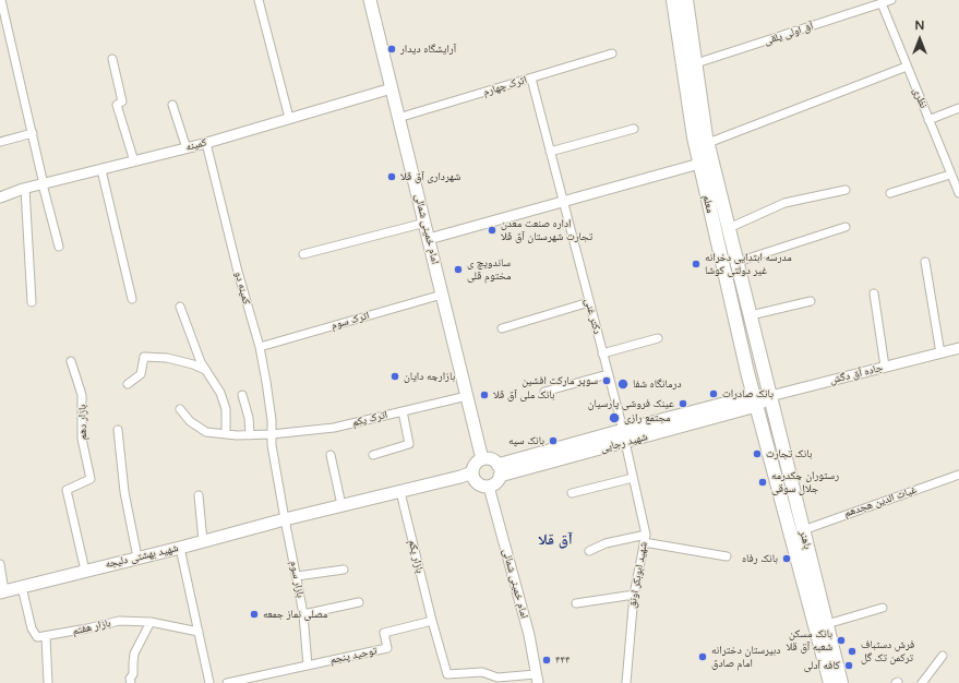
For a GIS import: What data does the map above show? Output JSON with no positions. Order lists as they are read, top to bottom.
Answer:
{
  "streets": {
    "main road": [
      "معلم",
      "امام خمینی شمالی",
      "شهید رجایی",
      "باهنر",
      "شهید بهشتی دلیجه"
    ],
    "street": [
      "آق اولی یلقی",
      "اترک چهارم",
      "نظری",
      "کمینه",
      "کمینه دو",
      "دکتر غنی",
      "اترک سوم",
      "جاده آق دگش",
      "اترک یکم",
      "بازار دهم",
      "غیاث الدین هجدهم",
      "بازار یکم",
      "شهید ابوبکر اونق",
      "بازار سوم",
      "بازار هفتم",
      "توحید پنجم"
    ]
  },
  "crossings": [
    ["آق اولی یلقی", "نظری"],
    ["آق اولی یلقی", "معلم"],
    ["اترک چهارم", "امام خمینی شمالی"],
    ["اترک چهارم", "دکتر غنی"],
    ["کمینه", "امام خمینی شمالی"],
    ["کمینه", "کمینه دو"],
    ["معلم", "جاده آق دگش"],
    ["معلم", "شهید رجایی"],
    ["معلم", "باهنر"],
    ["امام خمینی شمالی", "اترک سوم"],
    ["امام خمینی شمالی", "اترک یکم"],
    ["امام خمینی شمالی", "شهید رجایی"],
    ["امام خمینی شمالی", "بازار یکم"],
    ["کمینه دو", "اترک سوم"],
    ["کمینه دو", "اترک یکم"],
    ["کمینه دو", "بازار سوم"],
    ["دکتر غنی", "شهید رجایی"],
    ["جاده آق دگش", "شهید رجایی"],
    ["جاده آق دگش", "باهنر"],
    ["اترک یکم", "بازار سوم"],
    ["بازار دهم", "شهید بهشتی دلیجه"],
    ["شهید رجایی", "باهنر"],
    ["شهید رجایی", "شهید ابوبکر اونق"],
    ["غیاث الدین هجدهم", "باهنر"],
    ["شهید بهشتی دلیجه", "بازار سوم"],
    ["بازار یکم", "توحید پنجم"],
    ["بازار سوم", "توحید پنجم"]
  ],
  "districts": ["آق قلا"],
  "places": [
    "آرایشگاه دیدار",
    "شهرداری آق قلا",
    "اداره صنعت معدن تجارت شهرستان آق قلا",
    "مدرسه ابتدایی دخرانه غیر دولتی کوشا",
    "ساندویچ ی مختوم قلی",
    "بازارچه دایان",
    "سوپر مارکت افشین",
    "درمانگاه شفا",
    "بانک صادرات",
    "بانک ملی آق قلا",
    "عینک فروشی پارسیان",
    "مجتمع رازی",
    "بانک سپه",
    "بانک تجارت",
    "رستوران چکدرمه جلال سوقی",
    "بانک رفاه",
    "مصلی نماز جمعه",
    "بانک مسکن شعبه آق قلا",
    "فرش دستباف ترکمن تک گل",
    "دبیرستان دخترانه امام صادق",
    "۴۴۴",
    "کافه آدلی"
  ],
  "north": "top"
}
